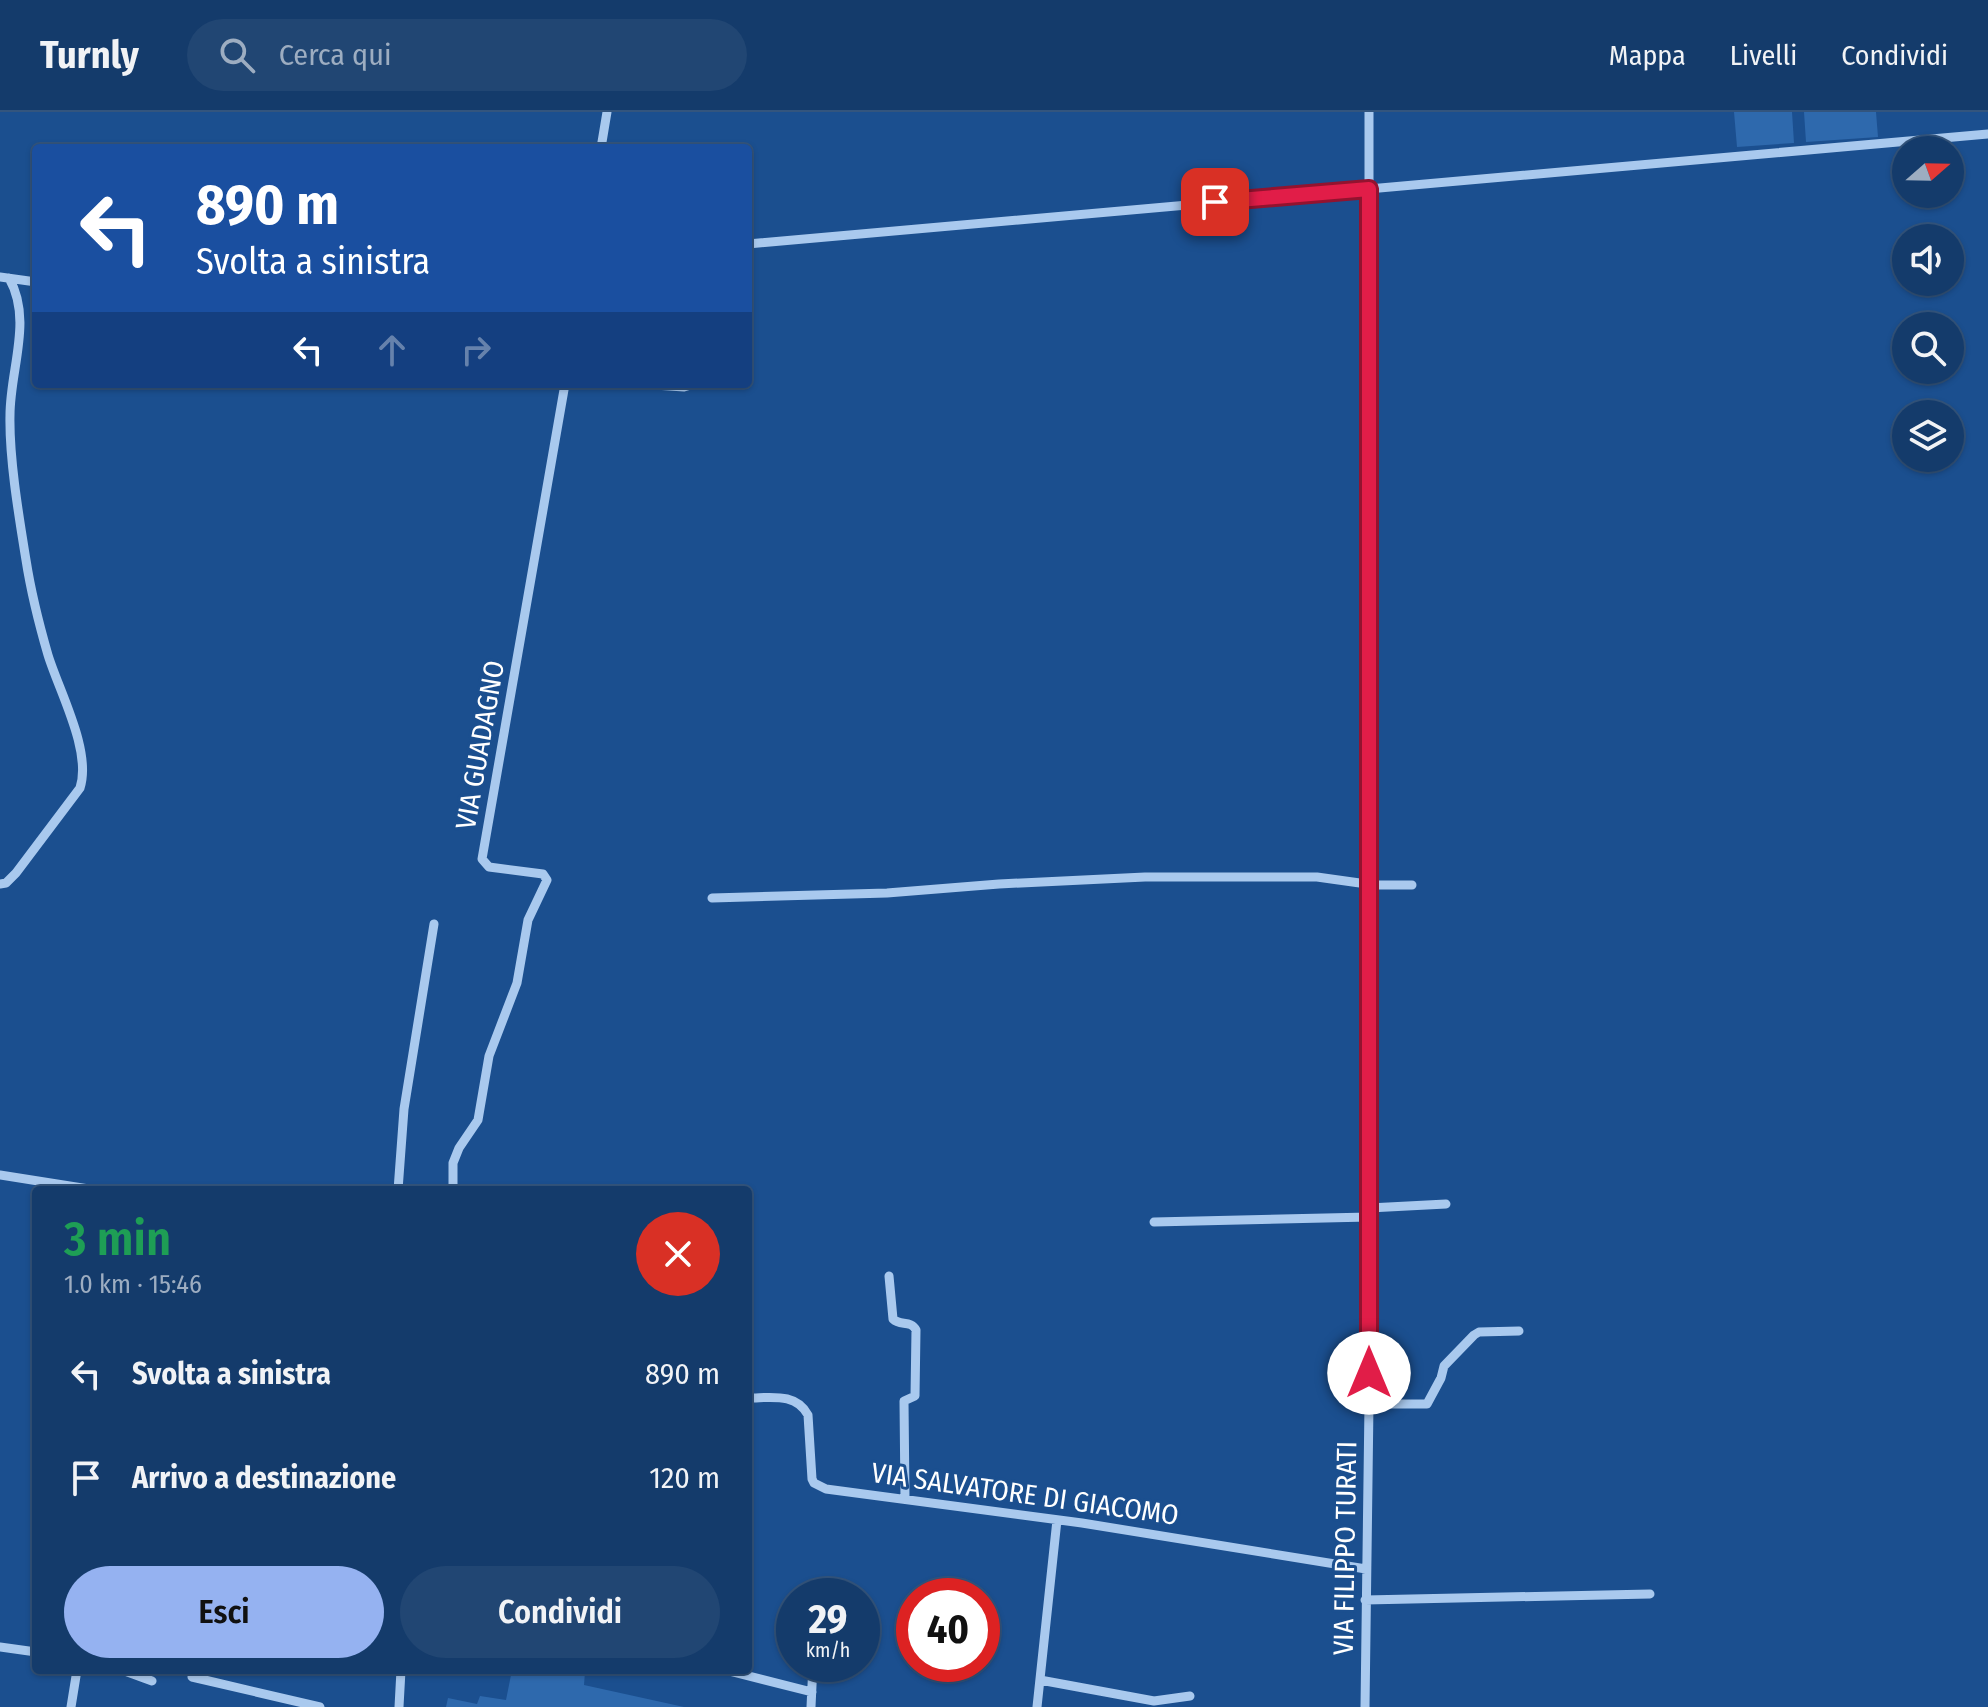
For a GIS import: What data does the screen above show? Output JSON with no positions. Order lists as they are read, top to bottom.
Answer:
{
  "streets": {
    "street": ["VIA GUADAGNO", "VIA SALVATORE DI GIACOMO", "VIA FILIPPO TURATI"]
  },
  "crossings": [
    ["VIA SALVATORE DI GIACOMO", "VIA FILIPPO TURATI"]
  ],
  "north": "right",
  "page": {
    "header": "Turnly",
    "search": "Cerca qui",
    "nav": ["Mappa", "Livelli", "Condividi"],
    "turn": ["890 m", "Svolta a sinistra"],
    "heading": ["3 min", "1.0 km · 15:46"],
    "list": [
      {
        "name": "Svolta a sinistra",
        "value": "890 m"
      },
      {
        "name": "Arrivo a destinazione",
        "value": "120 m"
      }
    ],
    "buttons": ["Esci", "Condividi"],
    "speed": "29 km/h",
    "limit": "40"
  }
}
